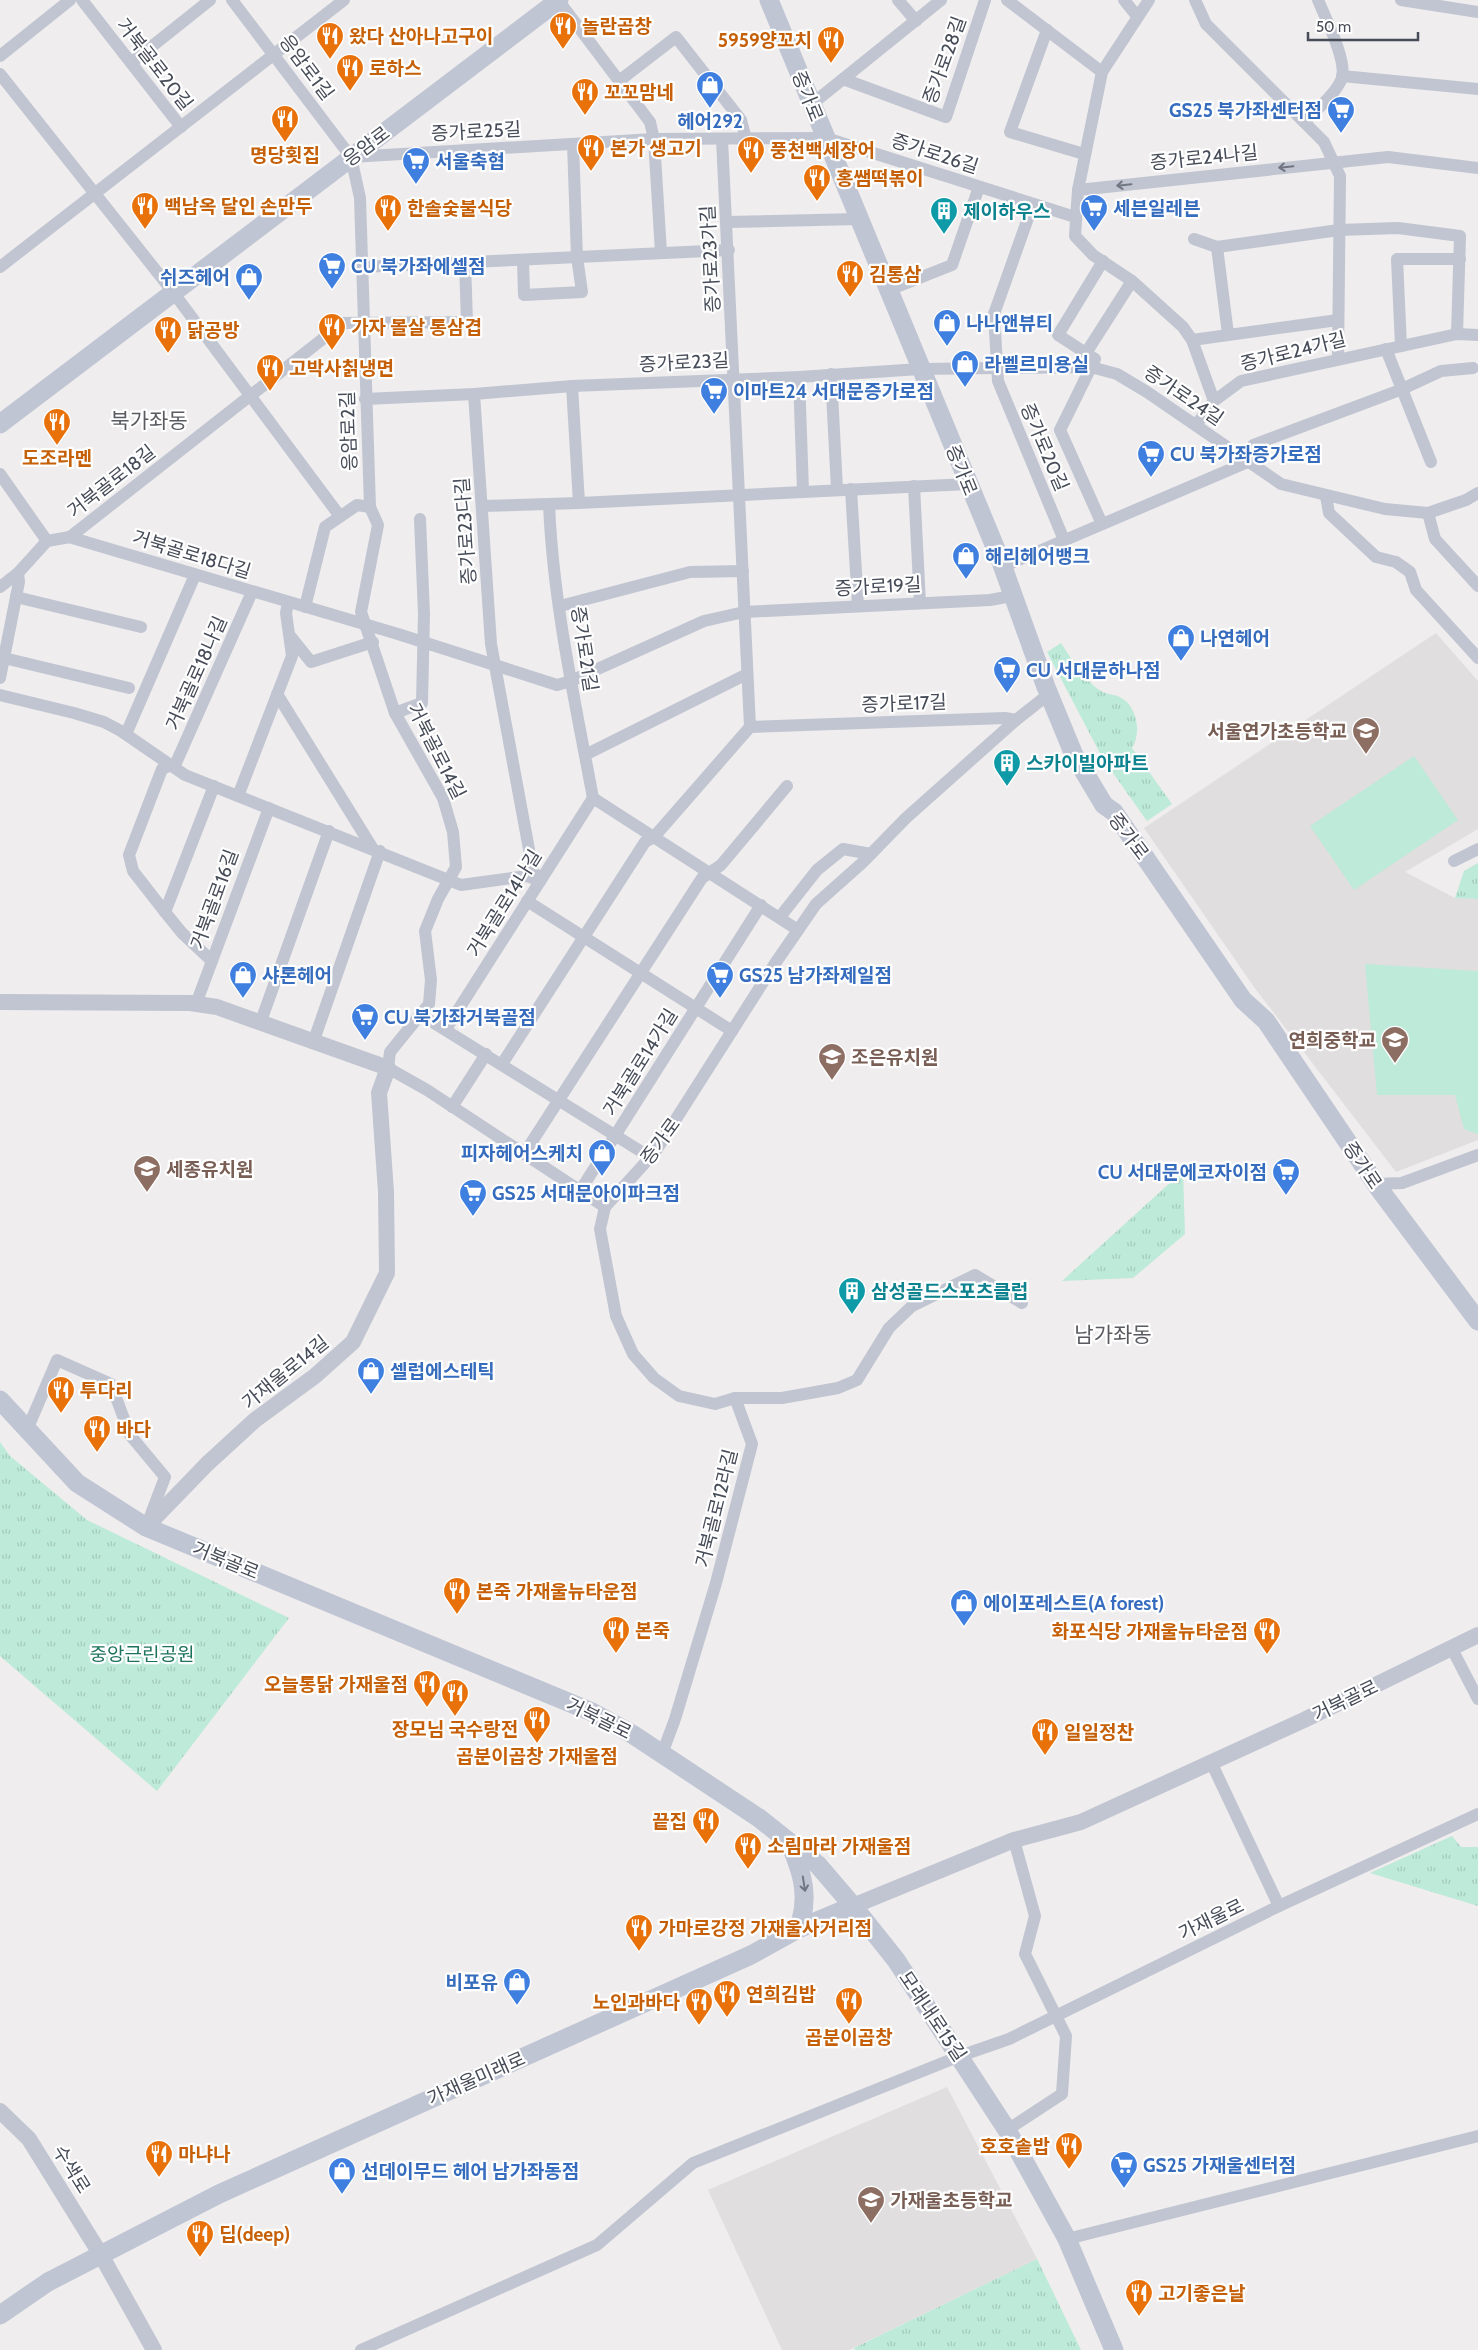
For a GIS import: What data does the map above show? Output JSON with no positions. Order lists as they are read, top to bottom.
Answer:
{
  "streets": {
    "main road": [
      "증가로",
      "응암로",
      "거북골로",
      "모래내로15길",
      "가재울미래로"
    ],
    "street": [
      "증가로28길",
      "거북골로20길",
      "응암로1길",
      "증가로25길",
      "증가로26길",
      "증가로24나길",
      "증가로23가길",
      "증가로24가길",
      "증가로23길",
      "증가로24길",
      "응암로2길",
      "증가로20길",
      "거북골로18길",
      "증가로23다길",
      "거북골로18다길",
      "증가로19길",
      "증가로21길",
      "거북골로18나길",
      "증가로17길",
      "거북골로14길",
      "거북골로16길",
      "거북골로14나길",
      "거북골로14가길",
      "가재울로14길",
      "거북골로12라길",
      "가재울로",
      "수색로"
    ]
  },
  "crossings": [
    ["증가로28길", "증가로"],
    ["거북골로20길", "응암로1길"],
    ["응암로1길", "증가로25길"],
    ["응암로1길", "응암로"],
    ["응암로1길", "응암로2길"],
    ["증가로", "증가로25길"],
    ["증가로", "증가로26길"],
    ["증가로", "증가로23길"],
    ["증가로", "증가로24길"],
    ["증가로", "증가로19길"],
    ["증가로", "증가로17길"],
    ["증가로", "거북골로14가길"],
    ["증가로25길", "응암로"],
    ["증가로25길", "증가로26길"],
    ["증가로25길", "증가로23가길"],
    ["증가로25길", "응암로2길"],
    ["응암로", "응암로2길"],
    ["증가로23가길", "증가로23길"],
    ["증가로24가길", "증가로24길"],
    ["증가로23길", "증가로24길"],
    ["증가로23길", "응암로2길"],
    ["증가로23길", "증가로23다길"],
    ["증가로24길", "증가로20길"],
    ["응암로2길", "거북골로18길"],
    ["응암로2길", "거북골로14길"],
    ["거북골로18길", "거북골로18다길"],
    ["증가로23다길", "거북골로14나길"],
    ["거북골로18다길", "거북골로18나길"],
    ["거북골로18다길", "거북골로14길"],
    ["증가로21길", "거북골로14나길"],
    ["거북골로18나길", "거북골로16길"],
    ["거북골로14길", "거북골로14가길"],
    ["거북골로14길", "가재울로14길"],
    ["거북골로14나길", "거북골로14가길"],
    ["가재울로14길", "거북골로"],
    ["거북골로12라길", "거북골로"],
    ["거북골로", "모래내로15길"],
    ["거북골로", "가재울미래로"],
    ["가재울로", "모래내로15길"],
    ["모래내로15길", "가재울미래로"],
    ["가재울미래로", "수색로"]
  ],
  "districts": ["북가좌동", "남가좌동"],
  "parks": ["중앙근린공원"],
  "places": {
    "restaurant": [
      "놀란곱창",
      "왔다 산아나고구이",
      "5959양꼬치",
      "로하스",
      "꼬꼬맘네",
      "명당횟집",
      "본가 생고기",
      "풍천백세장어",
      "홍쌤떡볶이",
      "백남옥 달인 손만두",
      "한솔숯불식당",
      "김통삼",
      "가자 볼살 통삼겹",
      "닭공방",
      "고박사칡냉면",
      "도조라멘",
      "투다리",
      "바다",
      "본죽 가재울뉴타운점",
      "본죽",
      "화포식당 가재울뉴타운점",
      "오늘통닭 가재울점",
      "장모님 국수랑전",
      "곱분이곱창 가재울점",
      "일일정찬",
      "끝집",
      "소림마라 가재울점",
      "가마로강정 가재울사거리점",
      "연희김밥",
      "곱분이곱창",
      "노인과바다",
      "호호솥밥",
      "마냐나",
      "딥(deep)",
      "고기좋은날"
    ],
    "shop": [
      "헤어292",
      "쉬즈헤어",
      "나나앤뷰티",
      "라벨르미용실",
      "해리헤어뱅크",
      "나연헤어",
      "샤론헤어",
      "피자헤어스케치",
      "셀럽에스테틱",
      "에이포레스트(A forest)",
      "비포유",
      "선데이무드 헤어 남가좌동점"
    ],
    "supermarket": [
      "GS25 북가좌센터점",
      "서울축협",
      "세븐일레븐",
      "CU 북가좌에셀점",
      "이마트24 서대문증가로점",
      "CU 북가좌증가로점",
      "CU 서대문하나점",
      "GS25 남가좌제일점",
      "CU 북가좌거북골점",
      "CU 서대문에코자이점",
      "GS25 서대문아이파크점",
      "GS25 가재울센터점"
    ],
    "building": ["제이하우스", "스카이빌아파트", "삼성골드스포츠클럽"],
    "school or university": [
      "서울연가초등학교",
      "연희중학교",
      "조은유치원",
      "세종유치원",
      "가재울초등학교"
    ]
  },
  "scale_bar": "50 m"
}
